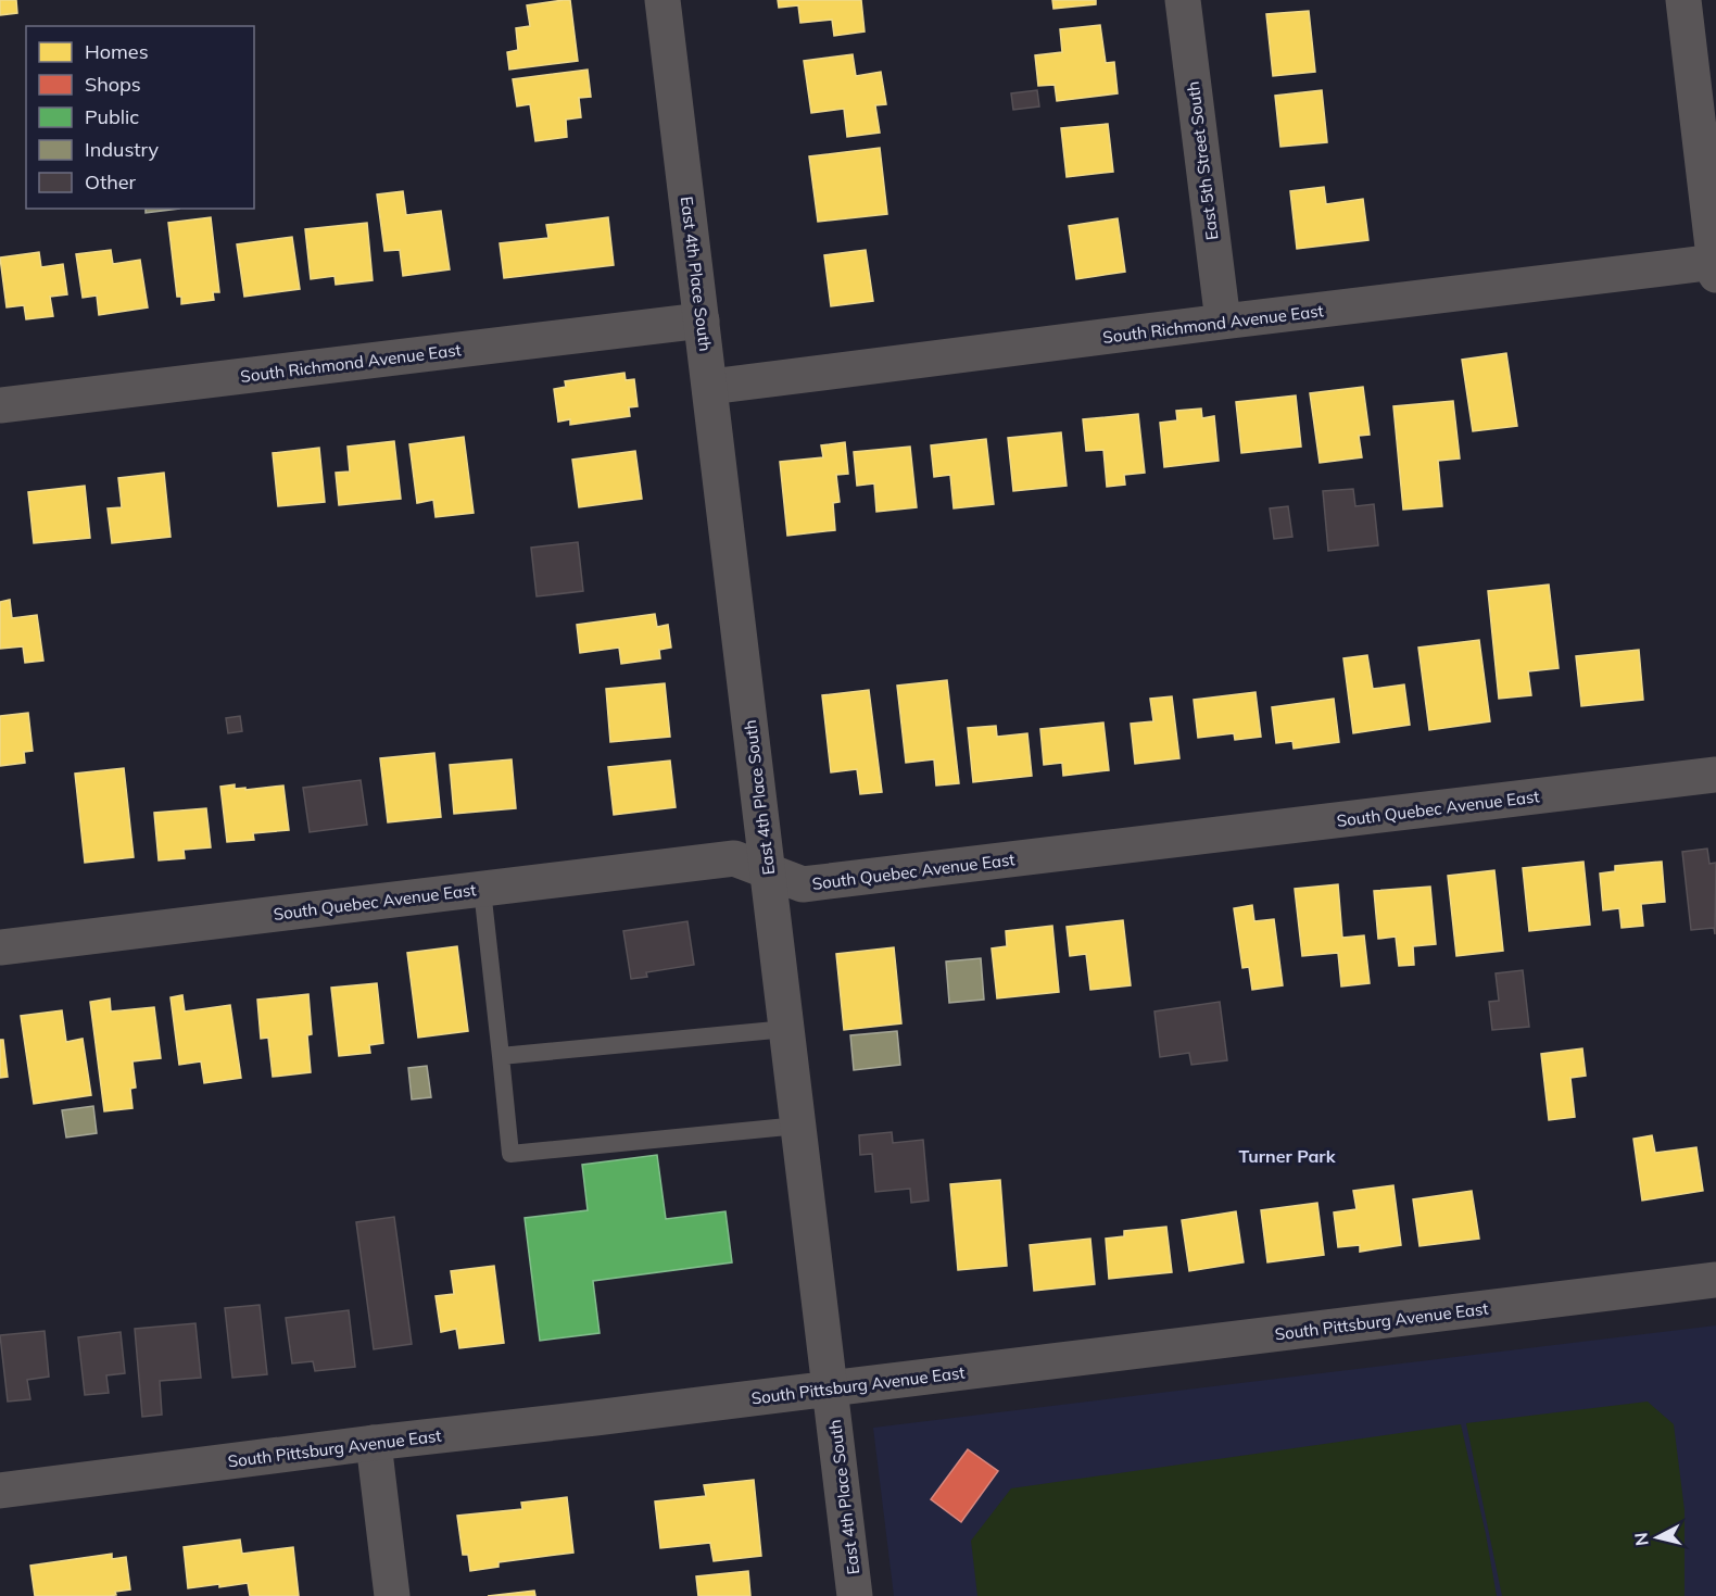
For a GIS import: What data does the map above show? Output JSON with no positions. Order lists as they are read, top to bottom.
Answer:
{
  "streets": {
    "street": [
      "East 5th Street South",
      "East 4th Place South",
      "South Richmond Avenue East",
      "South Quebec Avenue East",
      "South Pittsburg Avenue East"
    ]
  },
  "crossings": [
    ["East 5th Street South", "South Richmond Avenue East"],
    ["East 4th Place South", "South Richmond Avenue East"],
    ["East 4th Place South", "South Quebec Avenue East"],
    ["East 4th Place South", "South Pittsburg Avenue East"]
  ],
  "districts": ["Turner Park"],
  "legend": [
    "Homes",
    "Shops",
    "Public",
    "Industry",
    "Other"
  ],
  "north": "left"
}
